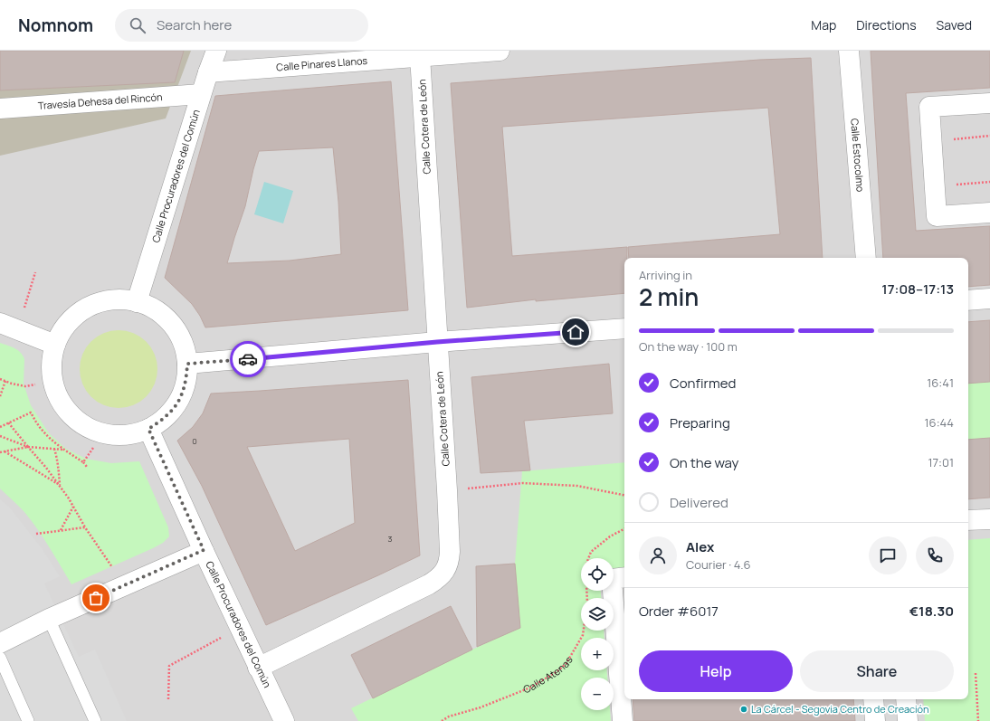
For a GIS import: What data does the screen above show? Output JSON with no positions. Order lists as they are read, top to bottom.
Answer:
{
  "streets": {
    "street": [
      "Calle Pinares Llanos",
      "Travesía Dehesa del Rincón",
      "Calle Cotera de León",
      "Calle Estocolmo",
      "Calle Procuradores del Común"
    ],
    "path": ["Calle Atenas"]
  },
  "crossings": [
    ["Calle Pinares Llanos", "Calle Cotera de León"],
    ["Calle Pinares Llanos", "Calle Procuradores del Común"],
    ["Travesía Dehesa del Rincón", "Calle Procuradores del Común"],
    ["Calle Cotera de León", "Calle Procuradores del Común"]
  ],
  "places": ["La Cárcel - Segovia Centro de Creación"],
  "house_numbers": ["0", "3"],
  "page": {
    "header": "Nomnom",
    "search": "Search here",
    "nav": ["Map", "Directions", "Saved"],
    "heading": ["2 min", "Arriving in", "17:08–17:13"],
    "panel": [
      "Alex",
      "Courier · 4.6",
      "Order #6017",
      "€18.30"
    ],
    "bar": "On the way · 100 m",
    "list": [
      ["Confirmed", "16:41"],
      ["Preparing", "16:44"],
      ["On the way", "17:01"],
      "Delivered"
    ],
    "map_buttons": ["+", "−"],
    "buttons": ["Help", "Share"]
  }
}
